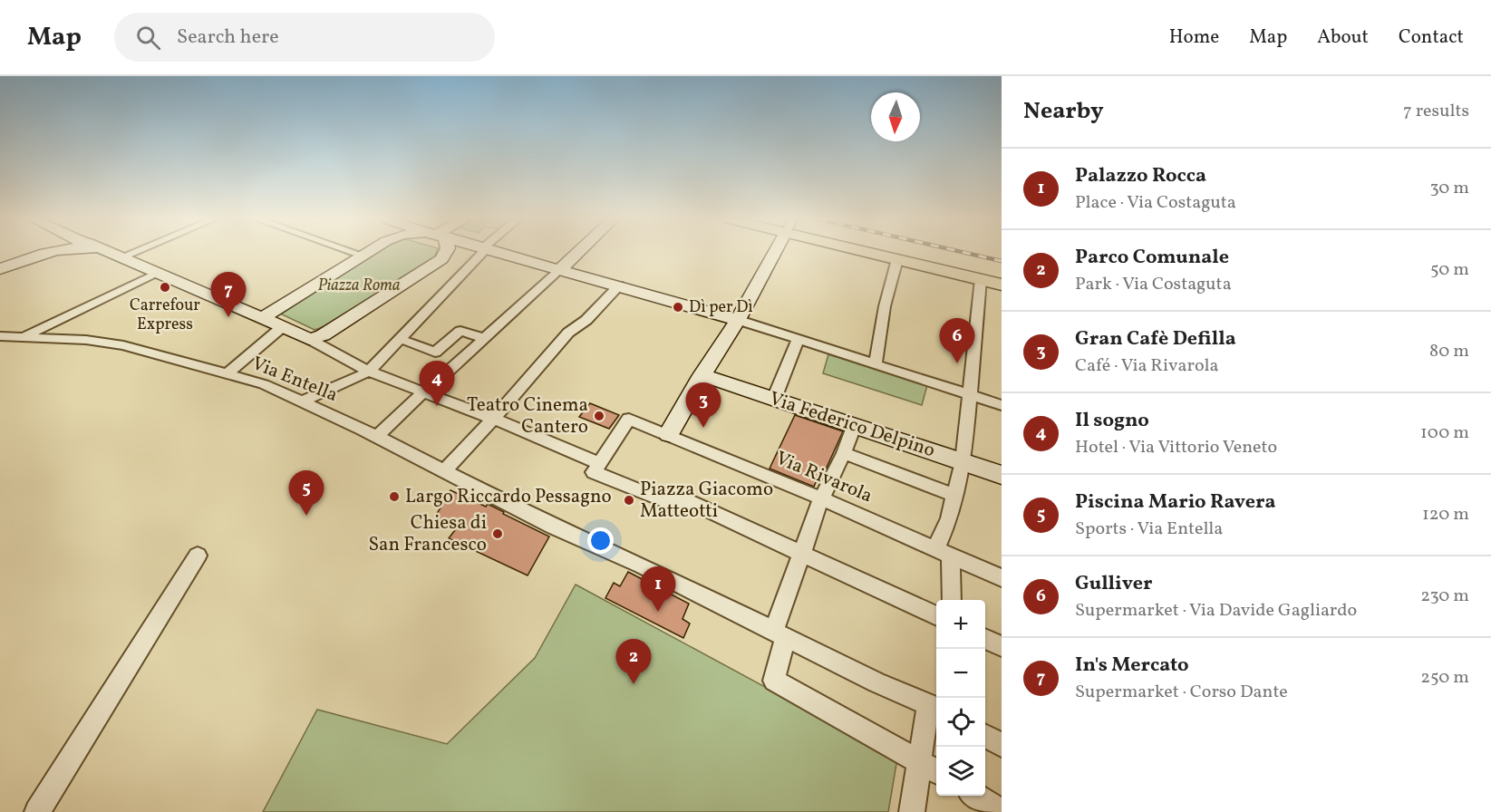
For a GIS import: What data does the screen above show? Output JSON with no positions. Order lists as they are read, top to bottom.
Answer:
{
  "streets": {
    "street": ["Via Entella", "Via Federico Delpino", "Via Rivarola"]
  },
  "parks": ["Piazza Roma"],
  "places": [
    "Carrefour Express",
    "Dì per Dì",
    "Teatro Cinema Cantero",
    "Largo Riccardo Pessagno",
    "Piazza Giacomo Matteotti",
    "Chiesa di San Francesco"
  ],
  "north": "bottom",
  "page": {
    "header": "Map",
    "search": "Search here",
    "nav": [
      "Home",
      "Map",
      "About",
      "Contact"
    ],
    "heading": ["Nearby", "7 results"],
    "list": [
      {
        "mark": "1",
        "name": "Palazzo Rocca",
        "note": "Place · Via Costaguta",
        "value": "30 m"
      },
      {
        "mark": "2",
        "name": "Parco Comunale",
        "note": "Park · Via Costaguta",
        "value": "50 m"
      },
      {
        "mark": "3",
        "name": "Gran Cafè Defilla",
        "note": "Café · Via Rivarola",
        "value": "80 m"
      },
      {
        "mark": "4",
        "name": "Il sogno",
        "note": "Hotel · Via Vittorio Veneto",
        "value": "100 m"
      },
      {
        "mark": "5",
        "name": "Piscina Mario Ravera",
        "note": "Sports · Via Entella",
        "value": "120 m"
      },
      {
        "mark": "6",
        "name": "Gulliver",
        "note": "Supermarket · Via Davide Gagliardo",
        "value": "230 m"
      },
      {
        "mark": "7",
        "name": "In's Mercato",
        "note": "Supermarket · Corso Dante",
        "value": "250 m"
      }
    ],
    "pins": [
      "7",
      "6",
      "4",
      "3",
      "5",
      "1",
      "2"
    ],
    "map_buttons": ["+", "−"]
  }
}
